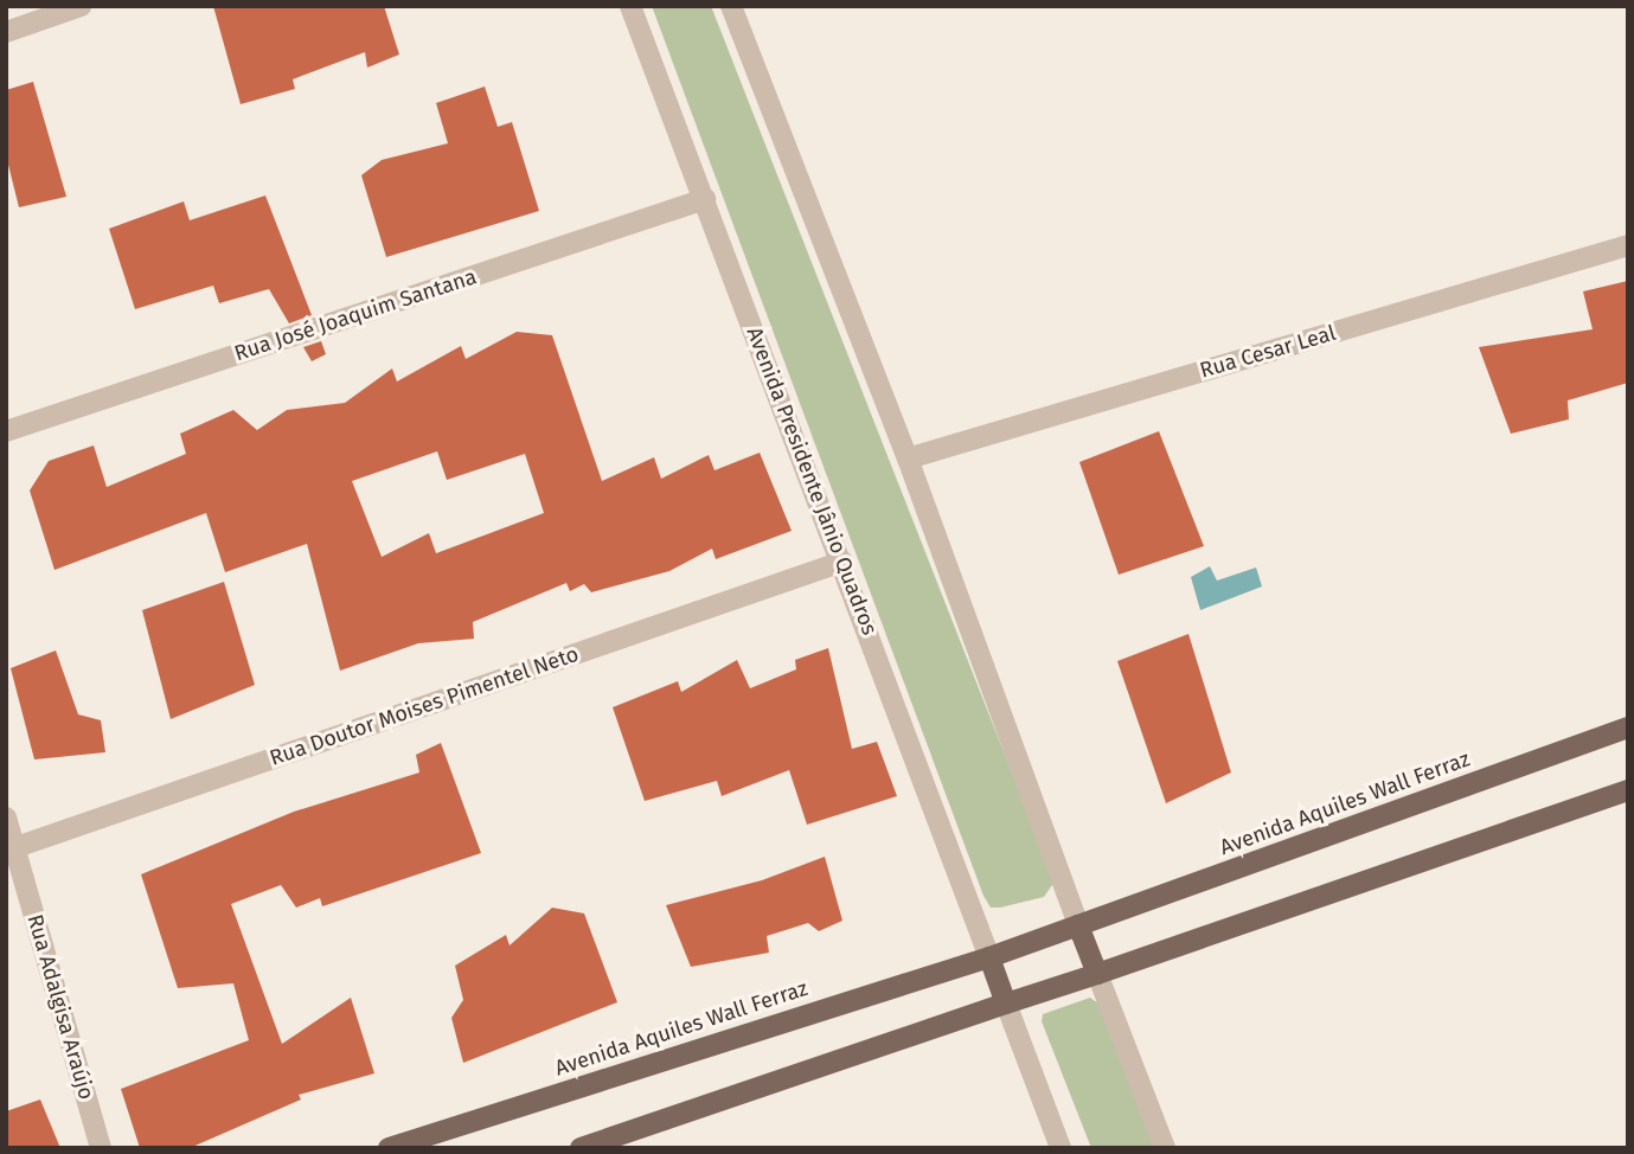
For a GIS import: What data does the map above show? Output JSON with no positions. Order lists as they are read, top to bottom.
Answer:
{
  "streets": {
    "main road": ["Avenida Aquiles Wall Ferraz"],
    "street": [
      "Rua José Joaquim Santana",
      "Rua Cesar Leal",
      "Avenida Presidente Jânio Quadros",
      "Rua Doutor Moises Pimentel Neto",
      "Rua Adalgisa Araújo"
    ]
  },
  "crossings": [
    ["Rua José Joaquim Santana", "Avenida Presidente Jânio Quadros"],
    ["Avenida Presidente Jânio Quadros", "Rua Doutor Moises Pimentel Neto"],
    ["Avenida Presidente Jânio Quadros", "Avenida Aquiles Wall Ferraz"],
    ["Rua Doutor Moises Pimentel Neto", "Rua Adalgisa Araújo"]
  ]
}
